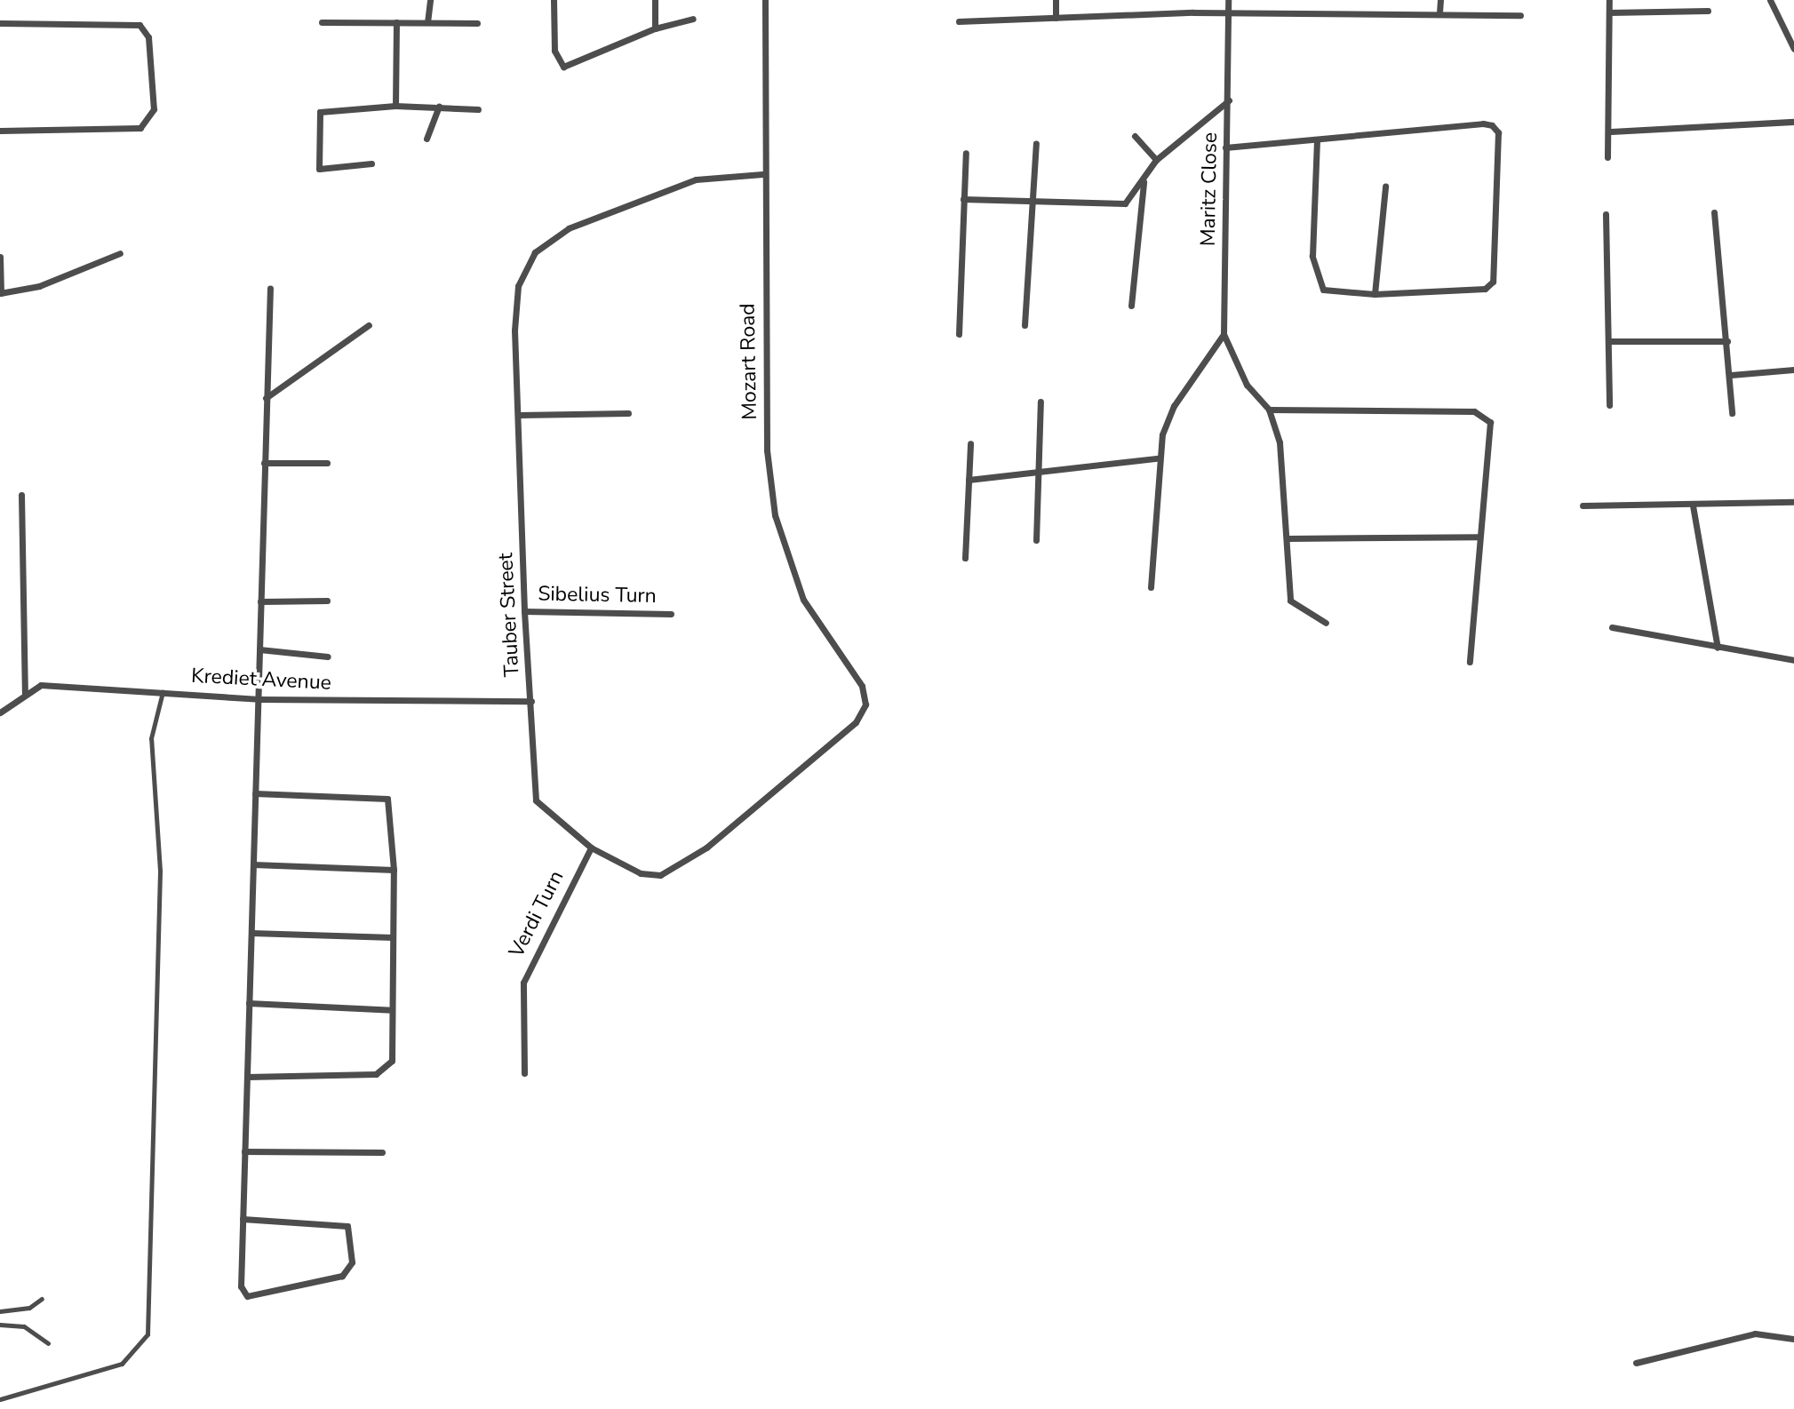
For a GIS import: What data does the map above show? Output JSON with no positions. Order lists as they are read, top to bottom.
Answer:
{
  "streets": {
    "street": [
      "Maritz Close",
      "Mozart Road",
      "Sibelius Turn",
      "Tauber Street",
      "Krediet Avenue",
      "Verdi Turn"
    ]
  },
  "crossings": [
    ["Mozart Road", "Tauber Street"],
    ["Sibelius Turn", "Tauber Street"],
    ["Tauber Street", "Krediet Avenue"],
    ["Tauber Street", "Verdi Turn"]
  ]
}
